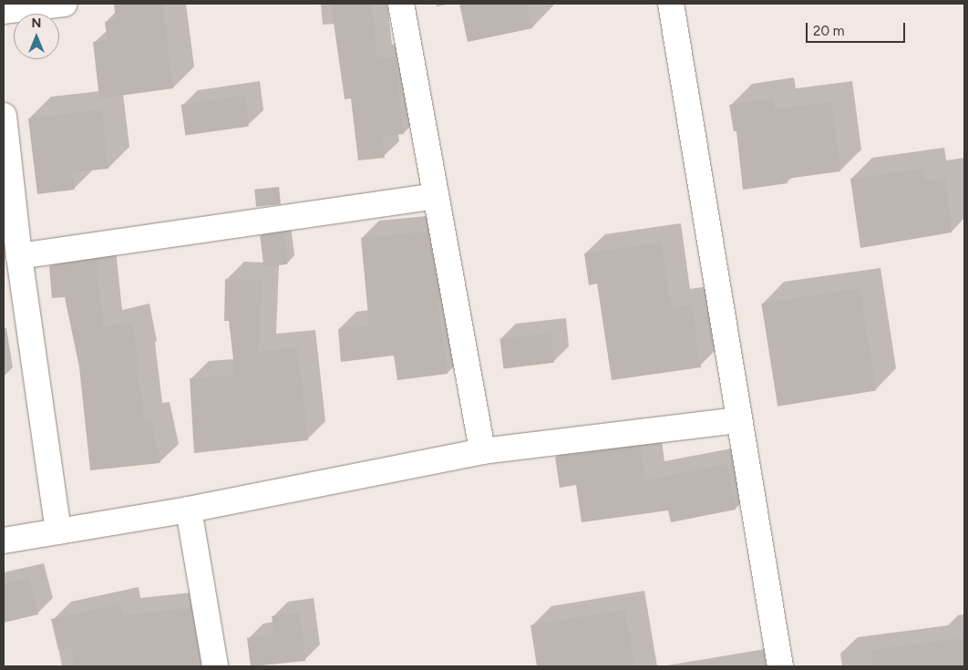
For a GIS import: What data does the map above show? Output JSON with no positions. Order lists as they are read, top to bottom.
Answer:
{
  "scale_bar": "20 m",
  "north": "top"
}
